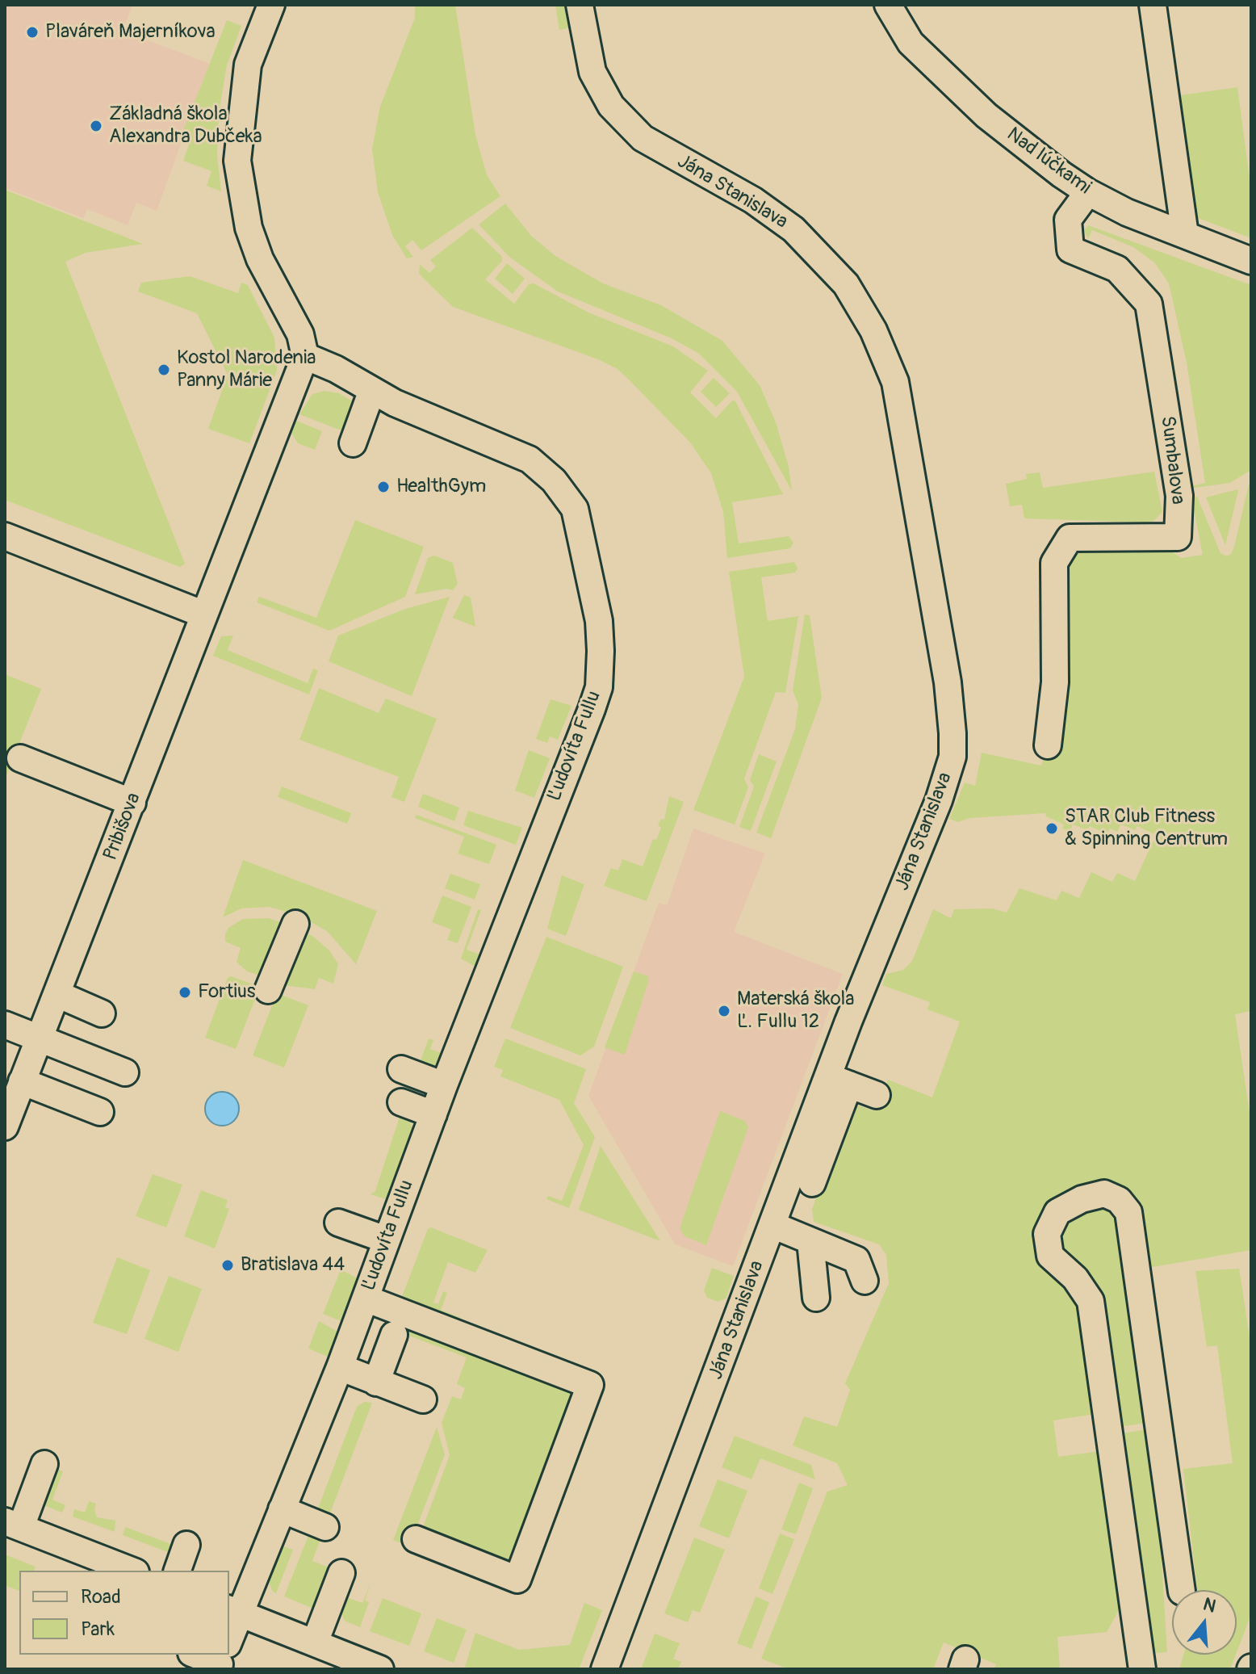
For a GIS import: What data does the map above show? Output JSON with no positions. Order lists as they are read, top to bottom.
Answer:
{
  "streets": {
    "street": [
      "Nad lúčkami",
      "Jána Stanislava",
      "Sumbalova",
      "Ľudovíta Fullu",
      "Pribišova"
    ]
  },
  "crossings": [
    ["Nad lúčkami", "Sumbalova"],
    ["Ľudovíta Fullu", "Pribišova"]
  ],
  "places": [
    "Plaváreň Majerníkova",
    "Základná škola Alexandra Dubčeka",
    "Kostol Narodenia Panny Márie",
    "HealthGym",
    "STAR Club Fitness & Spinning Centrum",
    "Fortius",
    "Materská škola Ľ. Fullu 12",
    "Bratislava 44"
  ],
  "legend": ["Road", "Park"],
  "north": "top"
}
